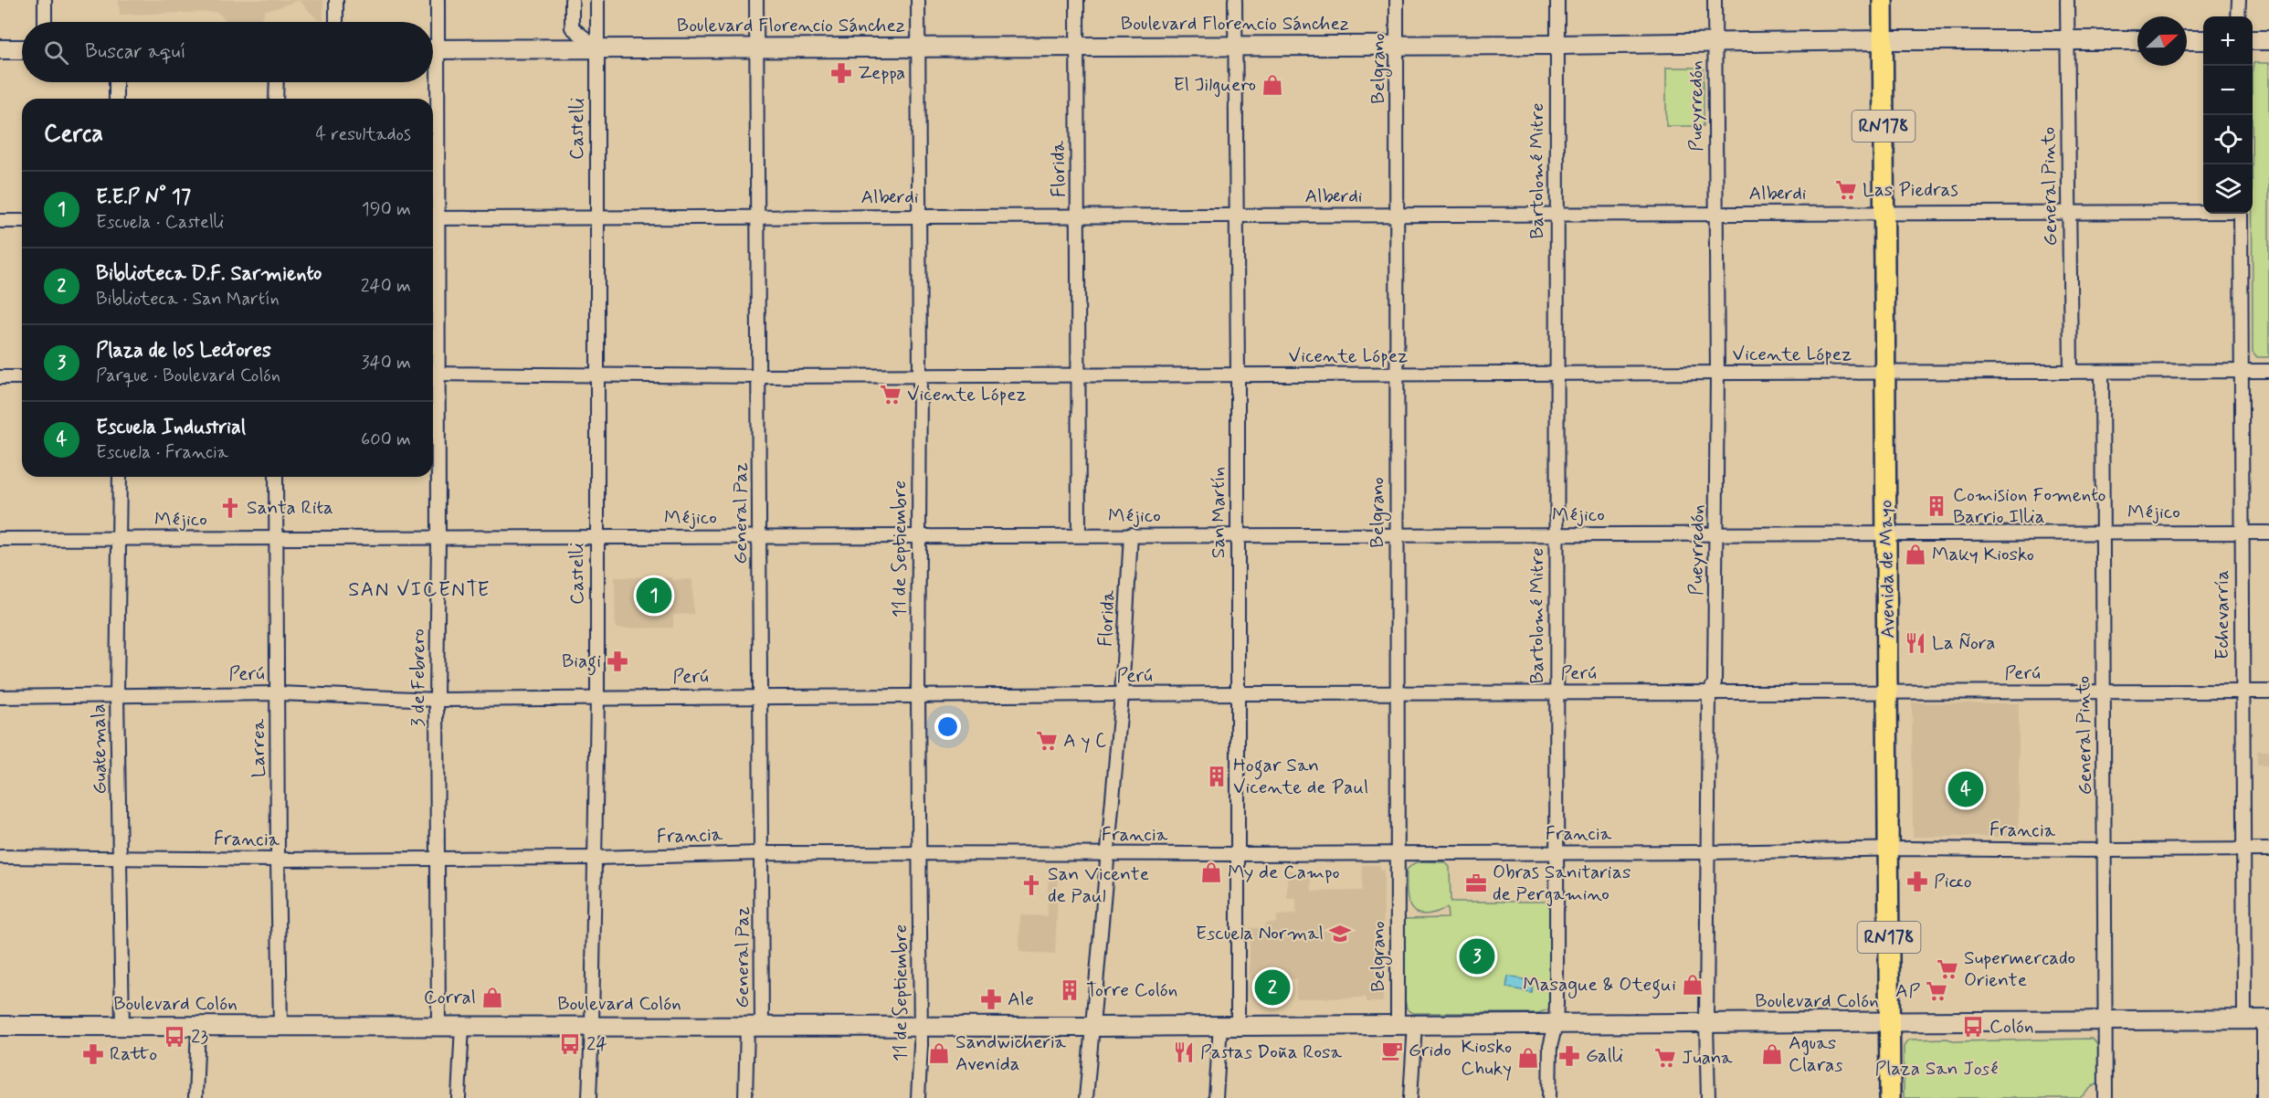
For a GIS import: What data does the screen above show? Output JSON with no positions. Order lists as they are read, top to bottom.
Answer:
{
  "streets": {
    "main road": [
      "Boulevard Florencio Sánchez",
      "RN178",
      "Avenida de Mayo",
      "Boulevard Colón"
    ],
    "street": [
      "Belgrano",
      "Pueyrredón",
      "Castelli",
      "Florida",
      "Bartolomé Mitre",
      "General Pinto",
      "Alberdi",
      "Vicente López",
      "San Martín",
      "Méjico",
      "General Paz",
      "11 de Septiembre",
      "Echevarría",
      "Perú",
      "3 de Febrero",
      "Larrea",
      "Guatemala",
      "Francia"
    ]
  },
  "crossings": [
    ["Boulevard Florencio Sánchez", "Belgrano"],
    ["Boulevard Florencio Sánchez", "Pueyrredón"],
    ["Boulevard Florencio Sánchez", "RN178"],
    ["Boulevard Florencio Sánchez", "Castelli"],
    ["Boulevard Florencio Sánchez", "Florida"],
    ["Boulevard Florencio Sánchez", "Bartolomé Mitre"],
    ["Boulevard Florencio Sánchez", "General Pinto"],
    ["Boulevard Florencio Sánchez", "San Martín"],
    ["Boulevard Florencio Sánchez", "General Paz"],
    ["Boulevard Florencio Sánchez", "11 de Septiembre"],
    ["Boulevard Florencio Sánchez", "Avenida de Mayo"],
    ["Belgrano", "Alberdi"],
    ["Belgrano", "Vicente López"],
    ["Belgrano", "Méjico"],
    ["Belgrano", "Perú"],
    ["Belgrano", "Francia"],
    ["Belgrano", "Boulevard Colón"],
    ["Pueyrredón", "Alberdi"],
    ["Pueyrredón", "Vicente López"],
    ["Pueyrredón", "Méjico"],
    ["Pueyrredón", "Perú"],
    ["Pueyrredón", "Francia"],
    ["Pueyrredón", "Boulevard Colón"],
    ["RN178", "Avenida de Mayo"],
    ["Castelli", "Alberdi"],
    ["Castelli", "Vicente López"],
    ["Castelli", "Méjico"],
    ["Castelli", "Perú"],
    ["Castelli", "Francia"],
    ["Castelli", "Boulevard Colón"],
    ["Florida", "Alberdi"],
    ["Florida", "Vicente López"],
    ["Florida", "Méjico"],
    ["Florida", "Perú"],
    ["Florida", "Francia"],
    ["Florida", "Boulevard Colón"],
    ["Bartolomé Mitre", "Alberdi"],
    ["Bartolomé Mitre", "Vicente López"],
    ["Bartolomé Mitre", "Méjico"],
    ["Bartolomé Mitre", "Perú"],
    ["Bartolomé Mitre", "Francia"],
    ["Bartolomé Mitre", "Boulevard Colón"],
    ["General Pinto", "Alberdi"],
    ["General Pinto", "Vicente López"],
    ["General Pinto", "Méjico"],
    ["General Pinto", "Perú"],
    ["General Pinto", "Francia"],
    ["General Pinto", "Boulevard Colón"],
    ["Alberdi", "San Martín"],
    ["Alberdi", "General Paz"],
    ["Alberdi", "11 de Septiembre"],
    ["Alberdi", "Avenida de Mayo"],
    ["Alberdi", "3 de Febrero"],
    ["Vicente López", "San Martín"],
    ["Vicente López", "General Paz"],
    ["Vicente López", "11 de Septiembre"],
    ["Vicente López", "Avenida de Mayo"],
    ["Vicente López", "Echevarría"],
    ["Vicente López", "3 de Febrero"],
    ["San Martín", "Méjico"],
    ["San Martín", "Perú"],
    ["San Martín", "Francia"],
    ["San Martín", "Boulevard Colón"],
    ["Méjico", "General Paz"],
    ["Méjico", "11 de Septiembre"],
    ["Méjico", "Avenida de Mayo"],
    ["Méjico", "Echevarría"],
    ["Méjico", "3 de Febrero"],
    ["Méjico", "Larrea"],
    ["Méjico", "Guatemala"],
    ["General Paz", "Perú"],
    ["General Paz", "Francia"],
    ["General Paz", "Boulevard Colón"],
    ["11 de Septiembre", "Perú"],
    ["11 de Septiembre", "Francia"],
    ["11 de Septiembre", "Boulevard Colón"],
    ["Avenida de Mayo", "Perú"],
    ["Avenida de Mayo", "Francia"],
    ["Avenida de Mayo", "Boulevard Colón"],
    ["Echevarría", "Perú"],
    ["Echevarría", "Francia"],
    ["Echevarría", "Boulevard Colón"],
    ["Perú", "3 de Febrero"],
    ["Perú", "Larrea"],
    ["Perú", "Guatemala"],
    ["3 de Febrero", "Francia"],
    ["3 de Febrero", "Boulevard Colón"],
    ["Larrea", "Francia"],
    ["Larrea", "Boulevard Colón"],
    ["Guatemala", "Francia"],
    ["Guatemala", "Boulevard Colón"]
  ],
  "districts": ["SAN VICENTE"],
  "parks": ["Plaza San José"],
  "places": {
    "pharmacy": [
      "Zeppa",
      "Biagi",
      "Picco",
      "Ale",
      "Ratto",
      "Galli"
    ],
    "shop": [
      "El Jilguero",
      "Maky Kiosko",
      "My de Campo",
      "Masague & Otegui",
      "Corral",
      "Sandwicheria Avenida",
      "Aguas Claras",
      "Kiosko Chuky"
    ],
    "supermarket": [
      "Las Piedras",
      "Vicente López",
      "A y C",
      "Supermercado Oriente",
      "AP",
      "Juana"
    ],
    "building": ["Comision Fomento Barrio Illia", "Hogar San Vicente de Paul", "Torre Colón"],
    "church": ["Santa Rita", "San Vicente de Paul"],
    "restaurant": ["La Ñora", "Pastas Doña Rosa"],
    "office": ["Obras Sanitarias de Pergamino"],
    "school or university": ["Escuela Normal"],
    "bus stop": ["Colón", "23", "24"],
    "cafe": ["Grido"]
  },
  "north": "right",
  "page": {
    "map_buttons": ["+", "−"],
    "search": "Buscar aquí",
    "heading": ["Cerca", "4 resultados"],
    "list": [
      {
        "mark": "1",
        "name": "E.E.P N° 17",
        "note": "Escuela · Castelli",
        "value": "190 m"
      },
      {
        "mark": "2",
        "name": "Biblioteca D.F. Sarmiento",
        "note": "Biblioteca · San Martín",
        "value": "240 m"
      },
      {
        "mark": "3",
        "name": "Plaza de los Lectores",
        "note": "Parque · Boulevard Colón",
        "value": "340 m"
      },
      {
        "mark": "4",
        "name": "Escuela Industrial",
        "note": "Escuela · Francia",
        "value": "600 m"
      }
    ],
    "pins": [
      "1",
      "4",
      "3",
      "2"
    ]
  }
}
